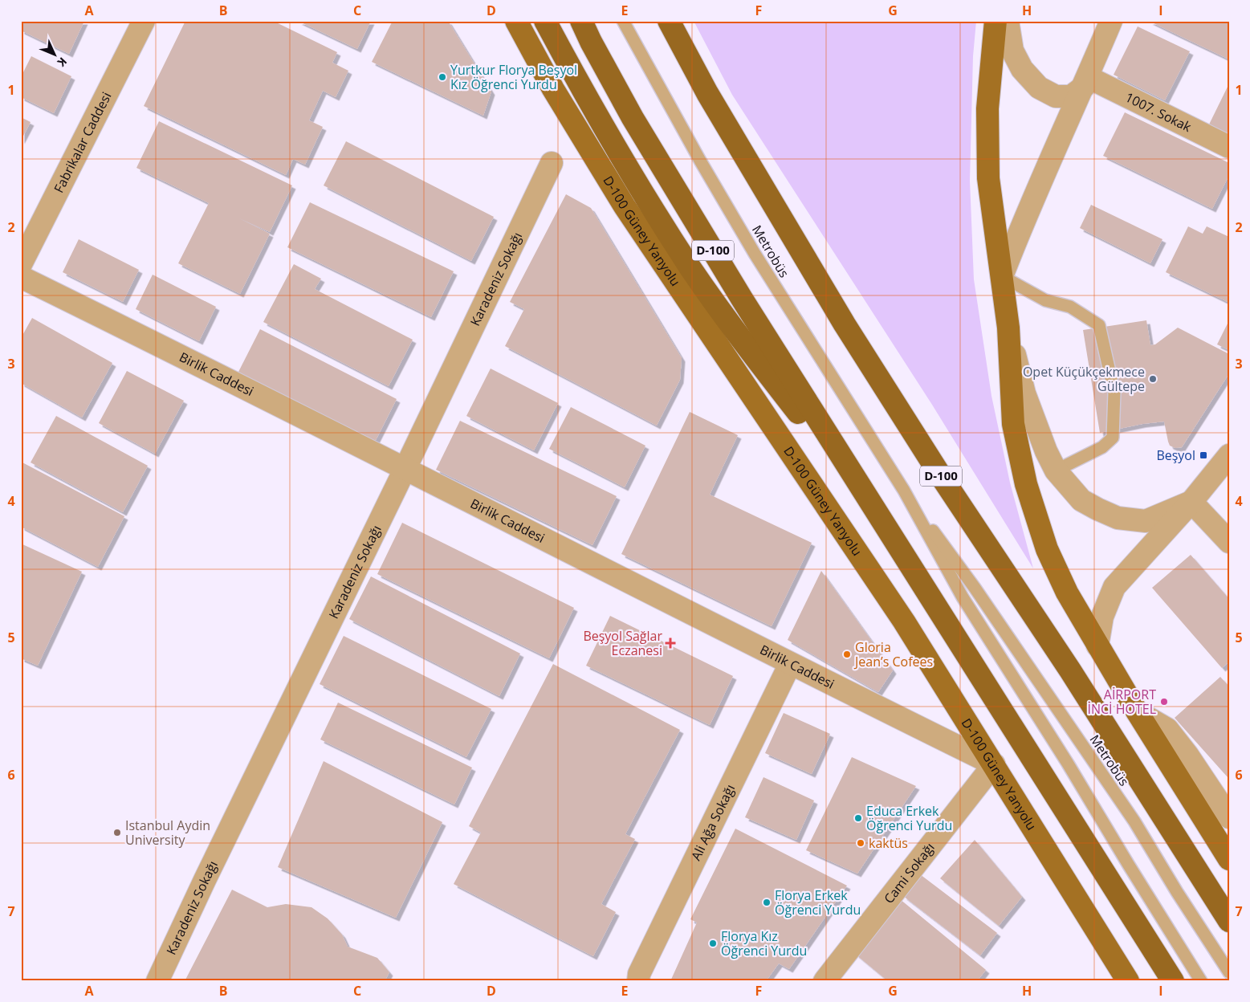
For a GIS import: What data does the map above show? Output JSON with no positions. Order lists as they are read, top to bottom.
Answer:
{
  "streets": {
    "highway": ["D-100"],
    "main road": ["D-100 Güney Yanyolu"],
    "street": [
      "1007. Sokak",
      "Fabrikalar Caddesi",
      "Karadeniz Sokağı",
      "Birlik Caddesi",
      "Ali Ağa Sokağı",
      "Cami Sokağı"
    ],
    "lane": ["Metrobüs"]
  },
  "crossings": [
    ["D-100 Güney Yanyolu", "Birlik Caddesi"],
    ["D-100 Güney Yanyolu", "Cami Sokağı"],
    ["Karadeniz Sokağı", "Birlik Caddesi"],
    ["Birlik Caddesi", "Ali Ağa Sokağı"],
    ["Birlik Caddesi", "Cami Sokağı"]
  ],
  "places": {
    "other": [
      "Yurtkur Florya Beşyol Kız Öğrenci Yurdu",
      "Opet Küçükçekmece Gültepe",
      "Gloria Jean’s Cofees",
      "AİRPORT İNCİ HOTEL",
      "Educa Erkek Öğrenci Yurdu",
      "Istanbul Aydin University",
      "kaktüs",
      "Florya Erkek Öğrenci Yurdu",
      "Florya Kız Öğrenci Yurdu"
    ],
    "transit": ["Beşyol"],
    "health": ["Beşyol Sağlar Eczanesi"]
  },
  "north": "bottom right",
  "grid": {
    "columns": [
      "A",
      "B",
      "C",
      "D",
      "E",
      "F",
      "G",
      "H",
      "I"
    ],
    "rows": [
      "1",
      "2",
      "3",
      "4",
      "5",
      "6",
      "7"
    ]
  }
}
